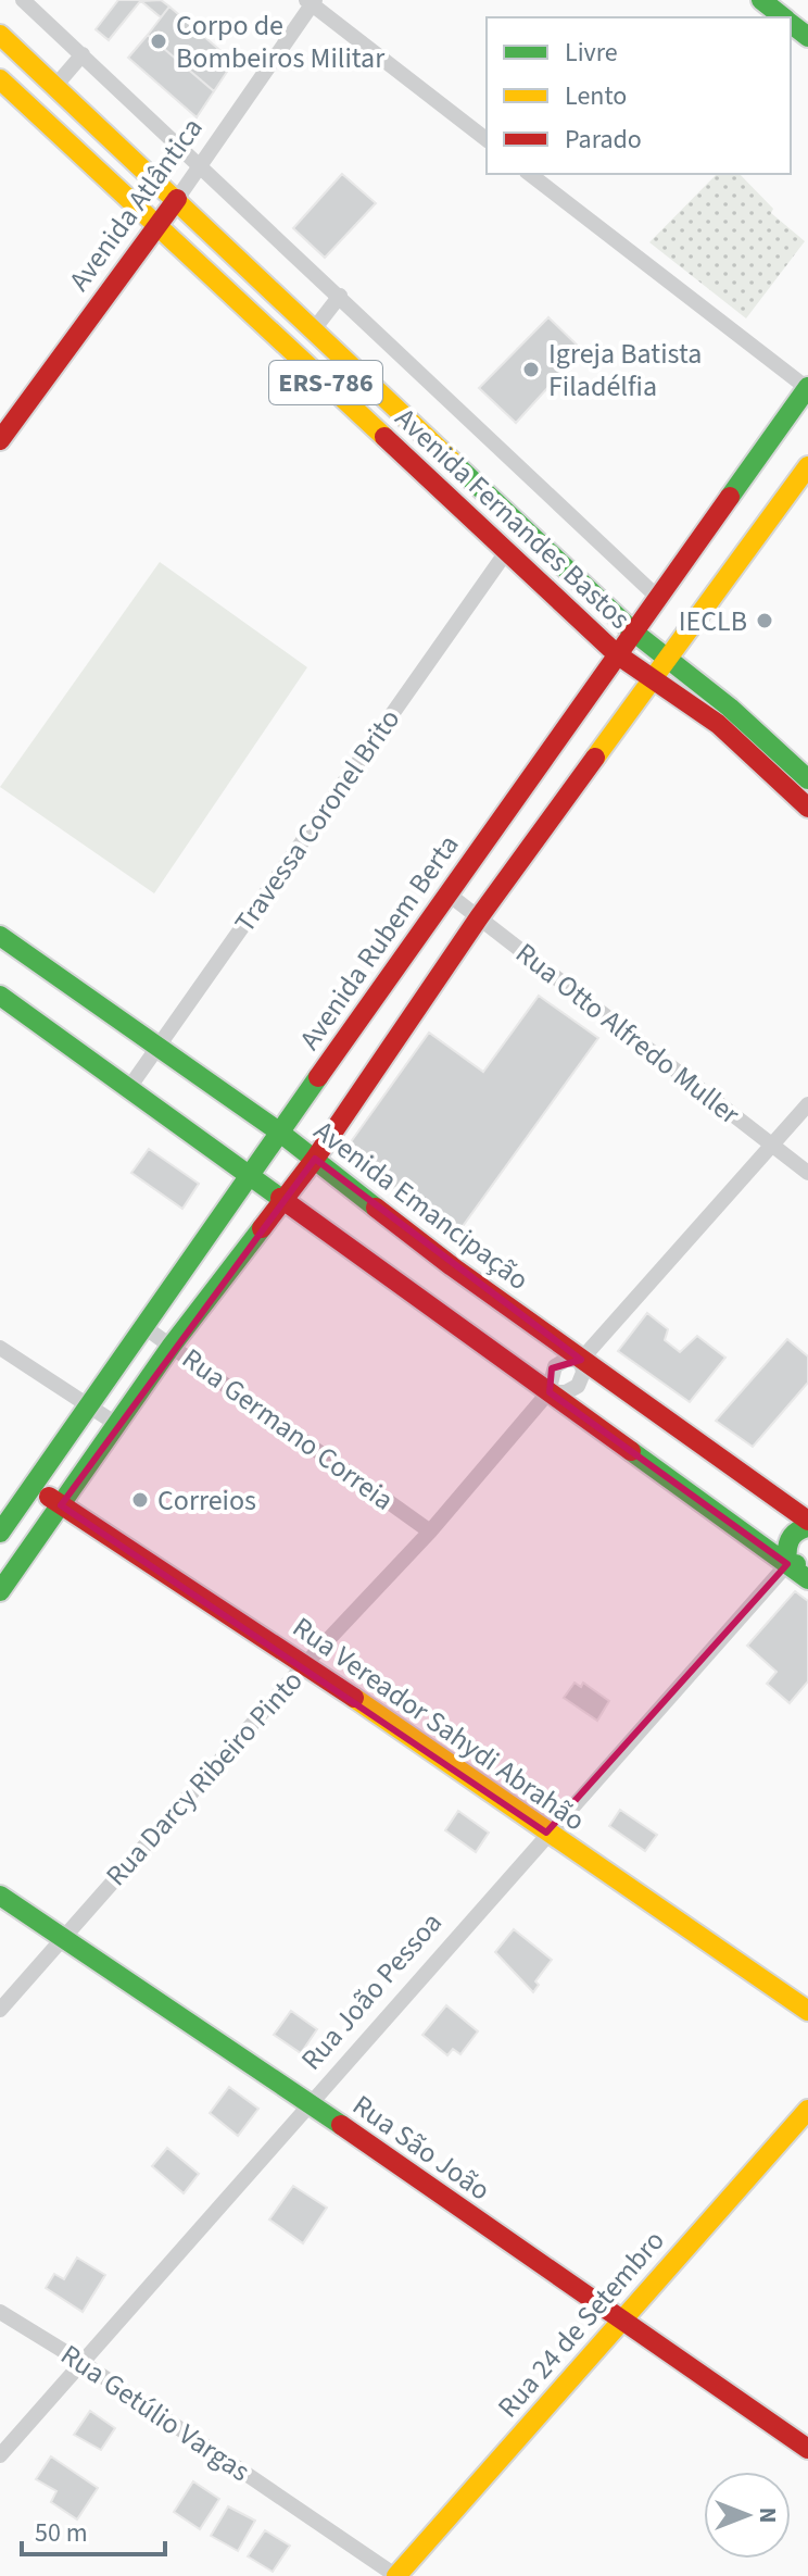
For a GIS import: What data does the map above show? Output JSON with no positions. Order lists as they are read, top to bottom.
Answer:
{
  "streets": {
    "main road": [
      "Avenida Atlântica",
      "ERS-786",
      "Avenida Fernandes Bastos",
      "Avenida Rubem Berta",
      "Avenida Emancipação",
      "Rua Vereador Sahydi Abrahão",
      "Rua João Pessoa",
      "Rua São João",
      "Rua 24 de Setembro"
    ],
    "street": [
      "Travessa Coronel Brito",
      "Rua Otto Alfredo Muller",
      "Rua Germano Correia",
      "Rua Darcy Ribeiro Pinto",
      "Rua Getúlio Vargas"
    ]
  },
  "crossings": [
    ["Avenida Atlântica", "Avenida Fernandes Bastos"],
    ["Avenida Fernandes Bastos", "Travessa Coronel Brito"],
    ["Avenida Fernandes Bastos", "Avenida Rubem Berta"],
    ["Travessa Coronel Brito", "Avenida Emancipação"],
    ["Avenida Rubem Berta", "Rua Otto Alfredo Muller"],
    ["Avenida Rubem Berta", "Avenida Emancipação"],
    ["Avenida Rubem Berta", "Rua Germano Correia"],
    ["Avenida Rubem Berta", "Rua Vereador Sahydi Abrahão"],
    ["Rua Otto Alfredo Muller", "Rua Darcy Ribeiro Pinto"],
    ["Avenida Emancipação", "Rua Darcy Ribeiro Pinto"],
    ["Avenida Emancipação", "Rua João Pessoa"],
    ["Rua Germano Correia", "Rua Darcy Ribeiro Pinto"],
    ["Rua Vereador Sahydi Abrahão", "Rua Darcy Ribeiro Pinto"],
    ["Rua Vereador Sahydi Abrahão", "Rua João Pessoa"],
    ["Rua Darcy Ribeiro Pinto", "Rua São João"],
    ["Rua João Pessoa", "Rua São João"],
    ["Rua João Pessoa", "Rua Getúlio Vargas"],
    ["Rua São João", "Rua 24 de Setembro"],
    ["Rua 24 de Setembro", "Rua Getúlio Vargas"]
  ],
  "places": [
    "Corpo de Bombeiros Militar",
    "Igreja Batista Filadélfia",
    "IECLB",
    "Correios"
  ],
  "legend": ["Livre", "Lento", "Parado"],
  "scale_bar": "50 m",
  "north": "right"
}
